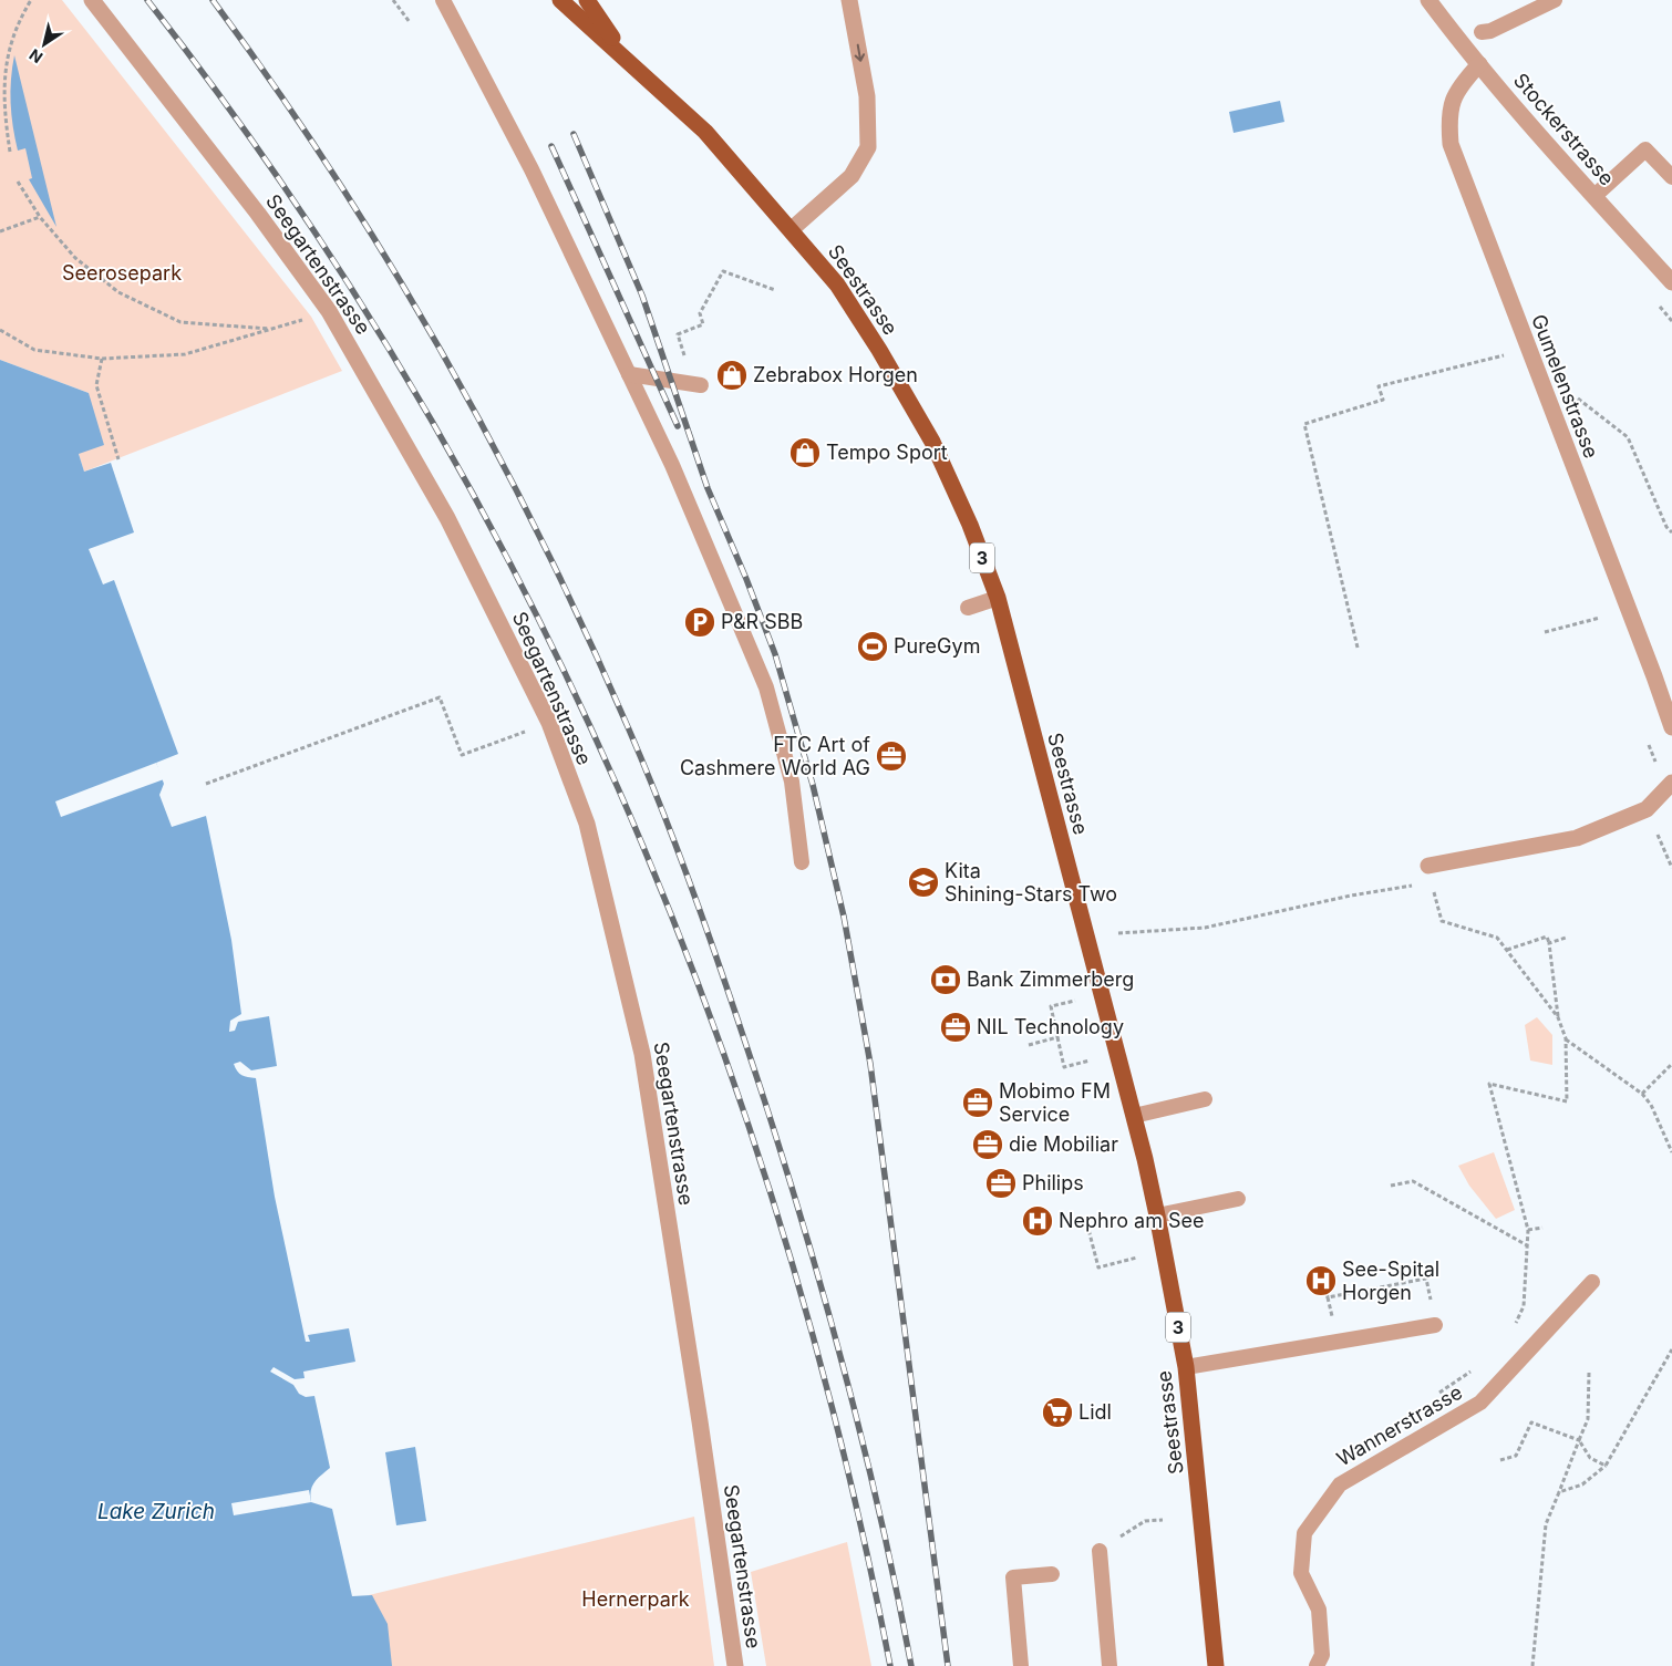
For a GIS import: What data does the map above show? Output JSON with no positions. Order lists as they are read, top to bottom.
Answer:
{
  "streets": {
    "main road": ["Seestrasse", "3"],
    "street": ["Stockerstrasse", "Seegartenstrasse", "Gumelenstrasse"],
    "lane": ["Wannerstrasse"]
  },
  "crossings": [
    ["Stockerstrasse", "Gumelenstrasse"]
  ],
  "water": ["Lake Zurich"],
  "parks": ["Seerosepark", "Hernerpark"],
  "places": {
    "shop": ["Zebrabox Horgen", "Tempo Sport"],
    "parking": ["P&R SBB"],
    "sports": ["PureGym"],
    "office": [
      "FTC Art of Cashmere World AG",
      "NIL Technology",
      "Mobimo FM Service",
      "die Mobiliar",
      "Philips"
    ],
    "school or university": ["Kita Shining-Stars Two"],
    "bank": ["Bank Zimmerberg"],
    "hospital": ["Nephro am See", "See-Spital Horgen"],
    "supermarket": ["Lidl"]
  },
  "north": "bottom left"
}
